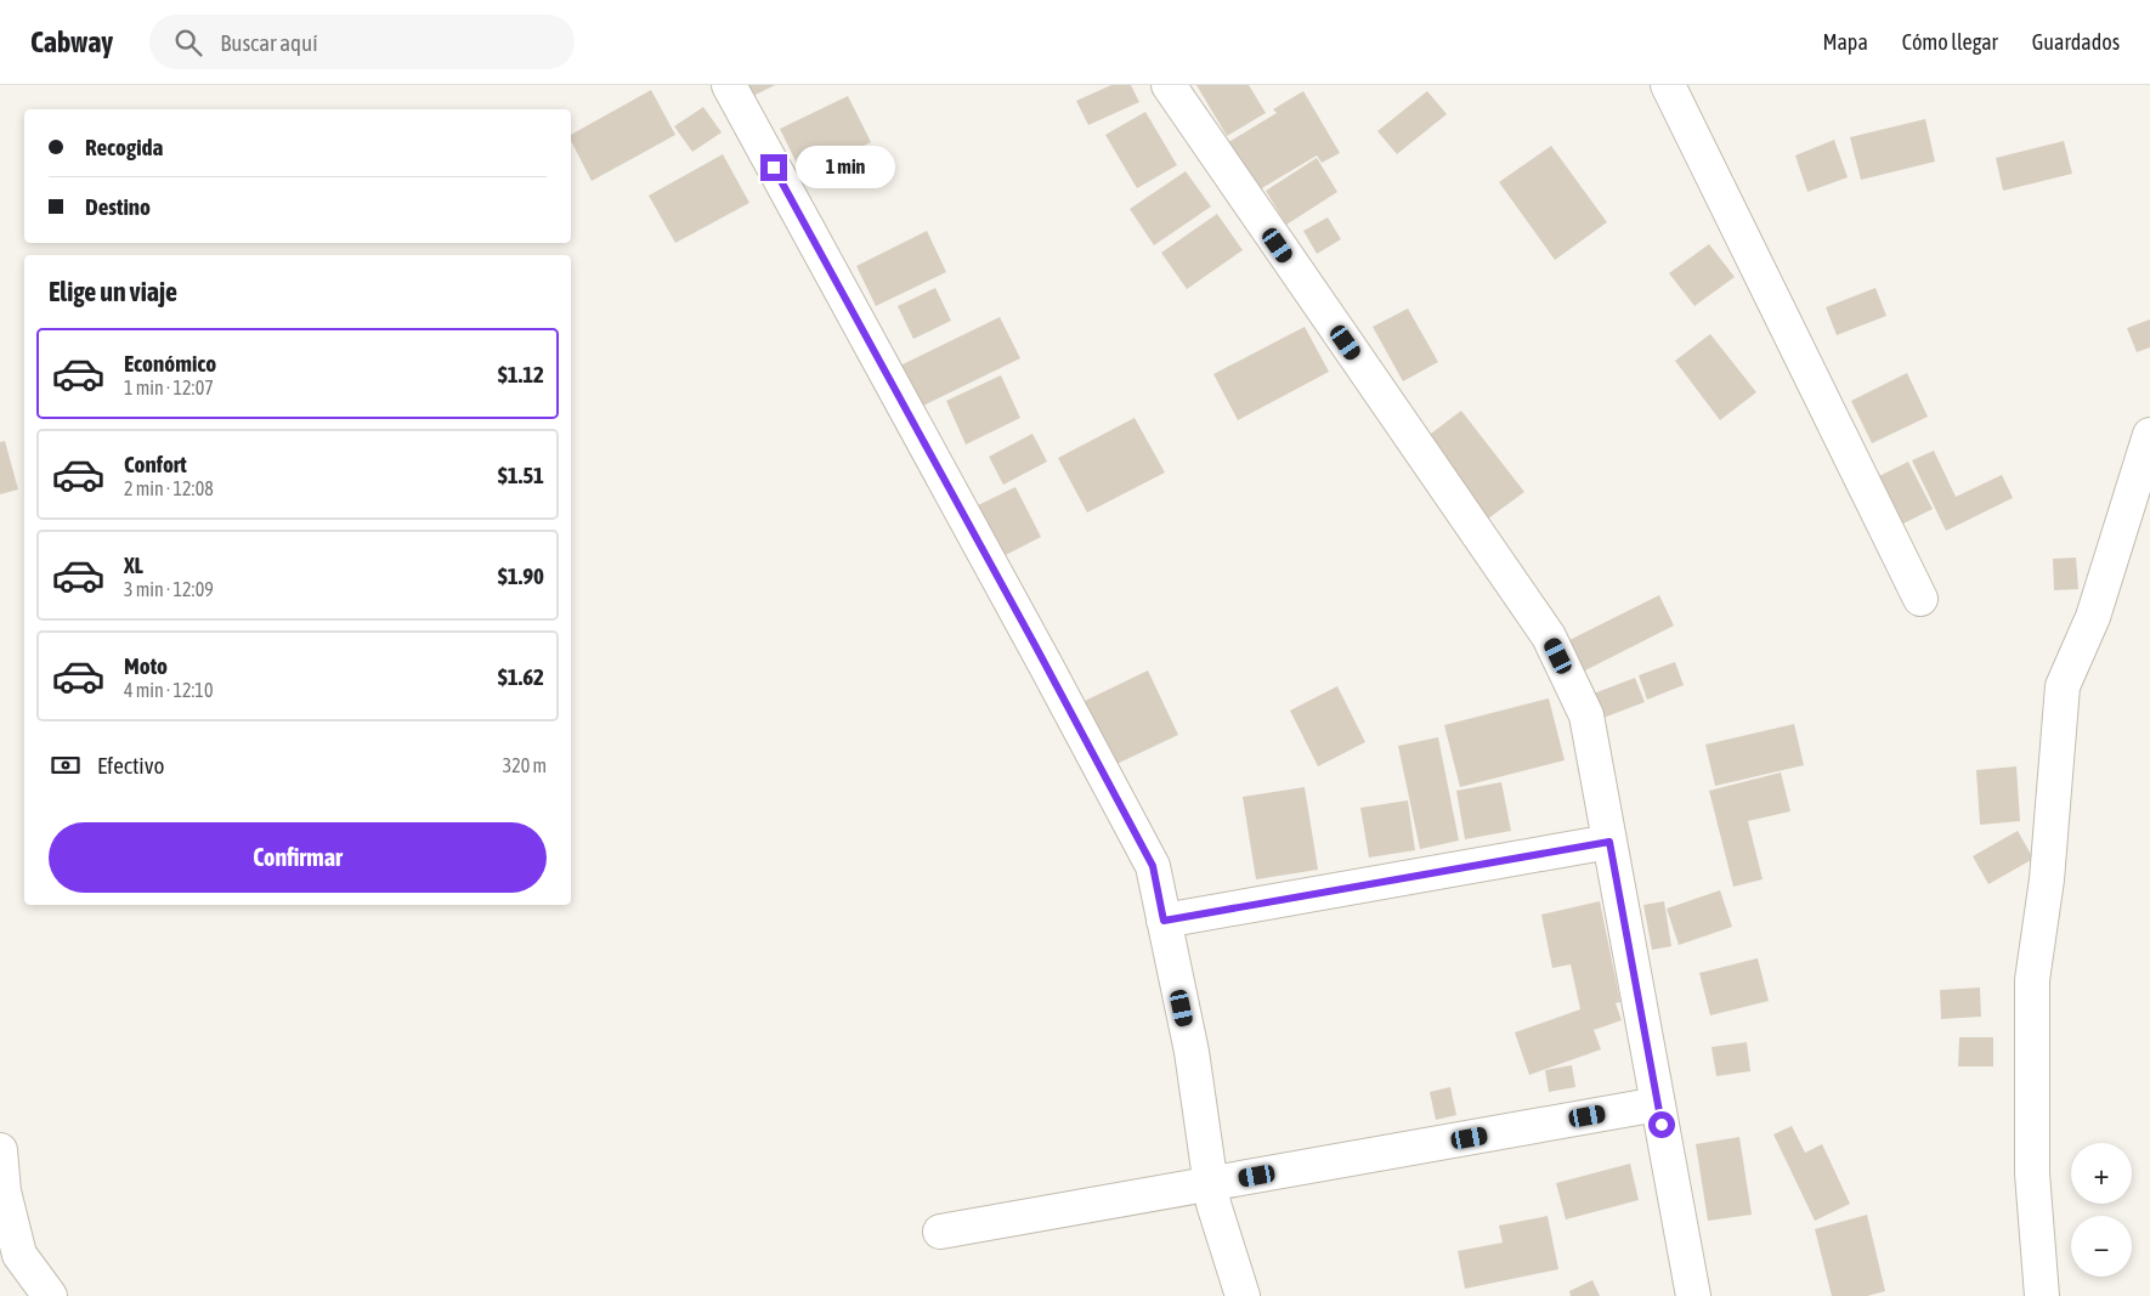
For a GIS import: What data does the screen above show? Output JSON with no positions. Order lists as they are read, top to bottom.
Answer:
{
  "page": {
    "header": "Cabway",
    "search": "Buscar aquí",
    "nav": ["Mapa", "Cómo llegar", "Guardados"],
    "banner": ["Recogida", "Destino"],
    "bubble": "1 min",
    "heading": "Elige un viaje",
    "list": [
      {
        "name": "Económico",
        "note": "1 min · 12:07",
        "value": "$1.12"
      },
      {
        "name": "Confort",
        "note": "2 min · 12:08",
        "value": "$1.51"
      },
      {
        "name": "XL",
        "note": "3 min · 12:09",
        "value": "$1.90"
      },
      {
        "name": "Moto",
        "note": "4 min · 12:10",
        "value": "$1.62"
      }
    ],
    "pay": ["Efectivo", "320 m"],
    "buttons": "Confirmar",
    "map_buttons": ["+", "−"]
  }
}
